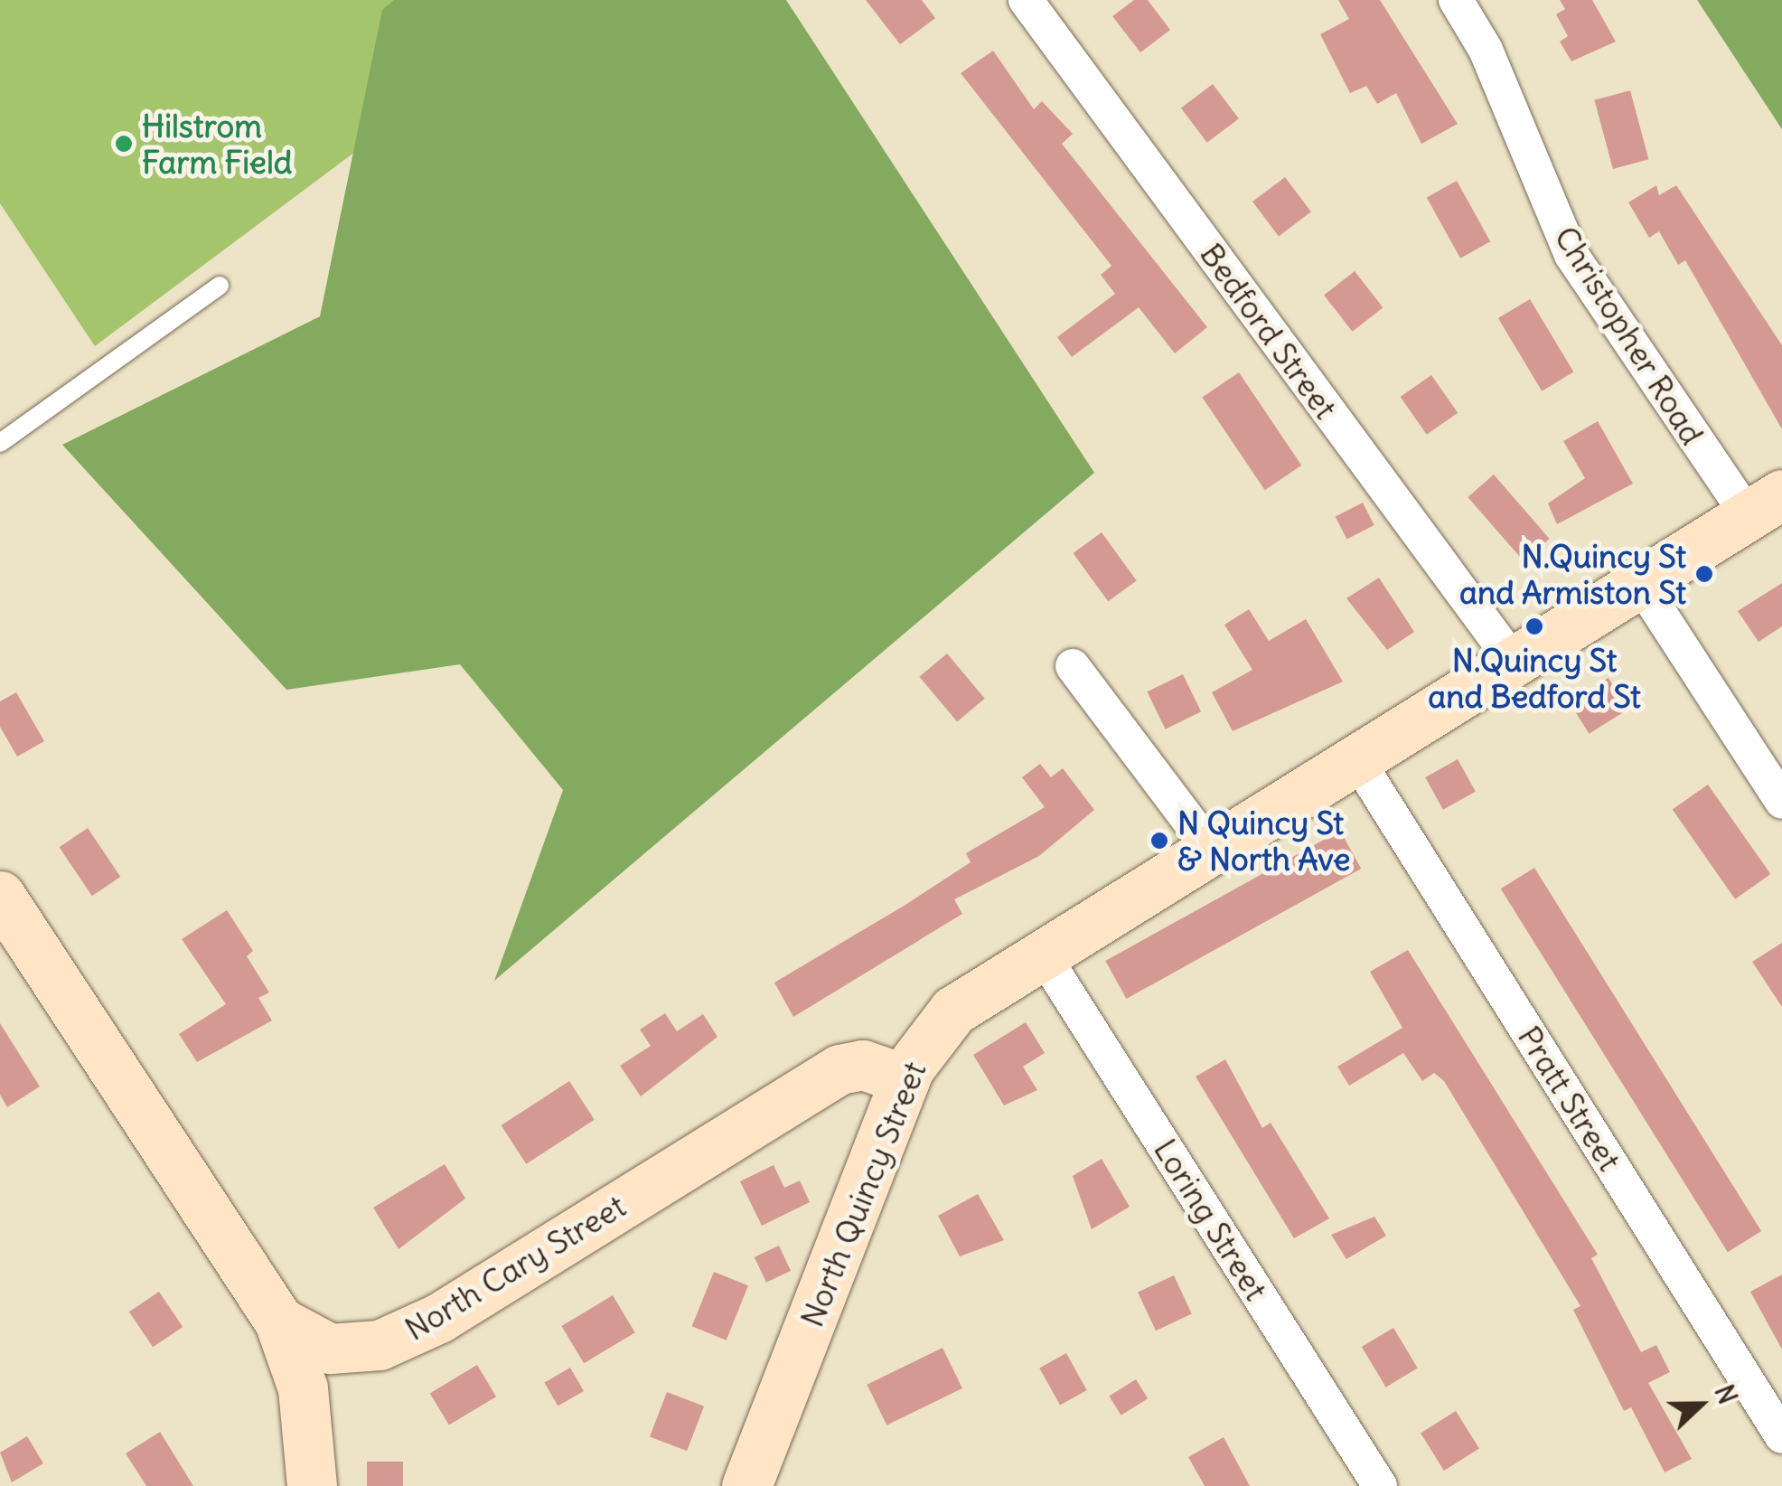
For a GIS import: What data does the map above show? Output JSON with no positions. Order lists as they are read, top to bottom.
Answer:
{
  "streets": {
    "main road": ["North Quincy Street", "North Cary Street"],
    "street": [
      "Bedford Street",
      "Christopher Road",
      "Pratt Street",
      "Loring Street"
    ]
  },
  "crossings": [
    ["Bedford Street", "North Quincy Street"],
    ["Christopher Road", "North Quincy Street"],
    ["Pratt Street", "North Quincy Street"],
    ["North Quincy Street", "Loring Street"],
    ["North Quincy Street", "North Cary Street"]
  ],
  "places": [
    "Hilstrom Farm Field",
    "N.Quincy St and Armiston St",
    "N.Quincy St and Bedford St",
    "N Quincy St & North Ave"
  ],
  "north": "right"
}
